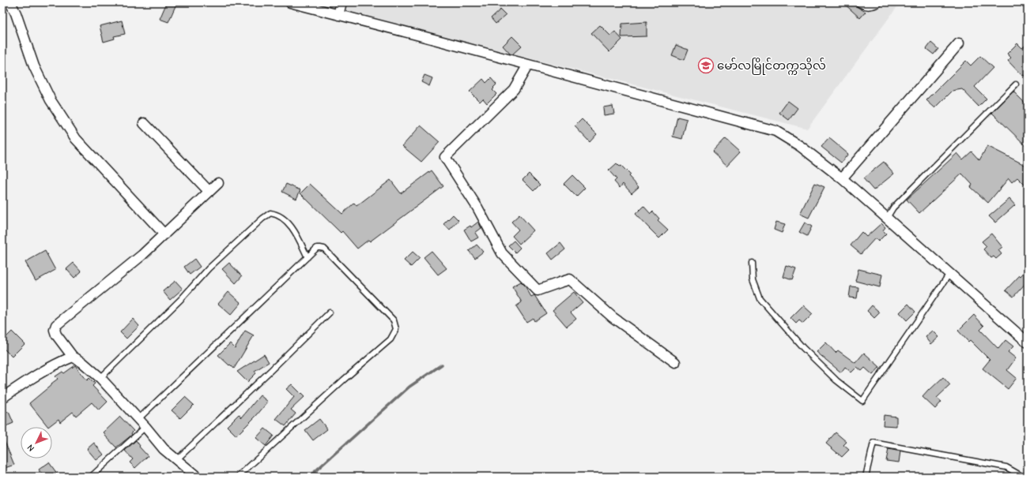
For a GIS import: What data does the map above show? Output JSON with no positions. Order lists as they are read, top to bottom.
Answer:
{
  "places": {
    "school or university": ["မော်လမြိုင်တက္ကသိုလ်"]
  },
  "north": "bottom left"
}
